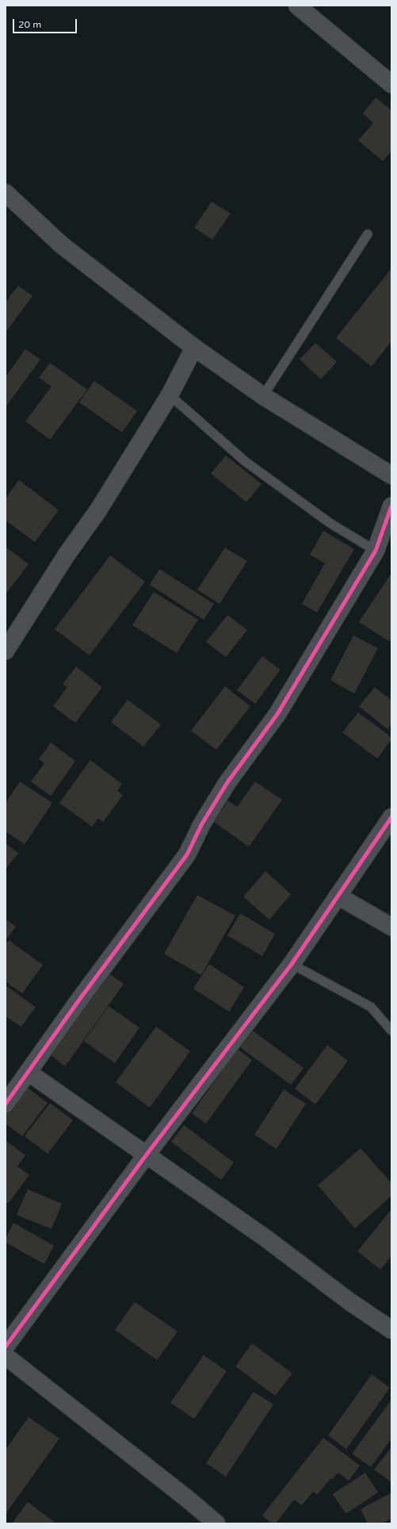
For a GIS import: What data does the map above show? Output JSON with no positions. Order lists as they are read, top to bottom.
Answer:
{
  "scale_bar": "20 m"
}
